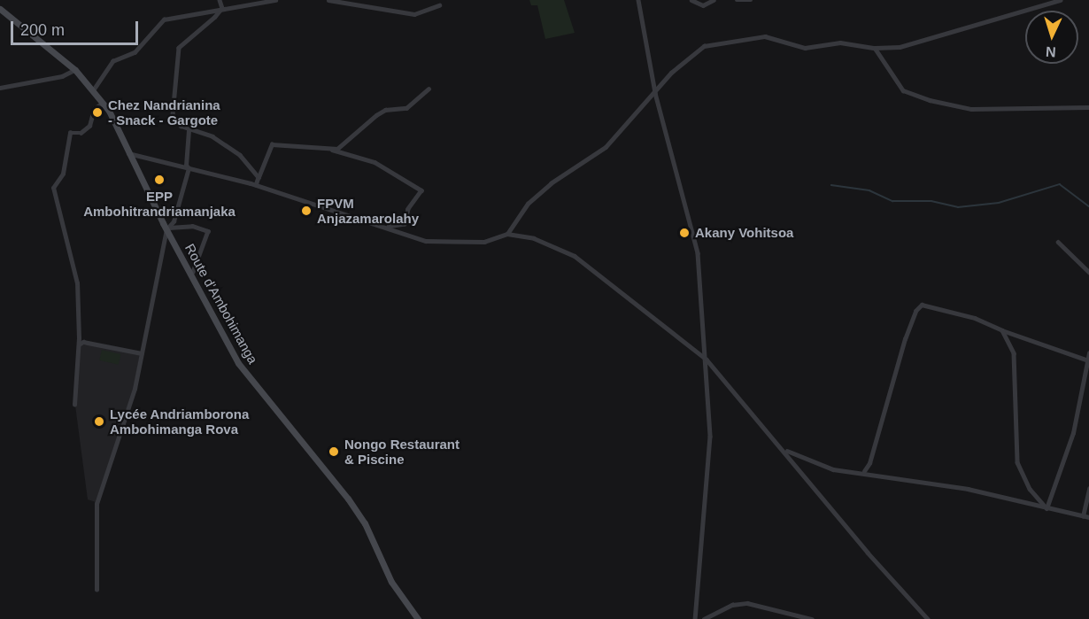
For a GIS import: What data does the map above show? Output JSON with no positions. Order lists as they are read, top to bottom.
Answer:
{
  "streets": {
    "street": ["Route d'Ambohimanga"]
  },
  "places": [
    "Chez Nandrianina - Snack - Gargote",
    "EPP Ambohitrandriamanjaka",
    "FPVM Anjazamarolahy",
    "Akany Vohitsoa",
    "Lycée Andriamborona Ambohimanga Rova",
    "Nongo Restaurant & Piscine"
  ],
  "scale_bar": "200 m",
  "north": "bottom"
}
